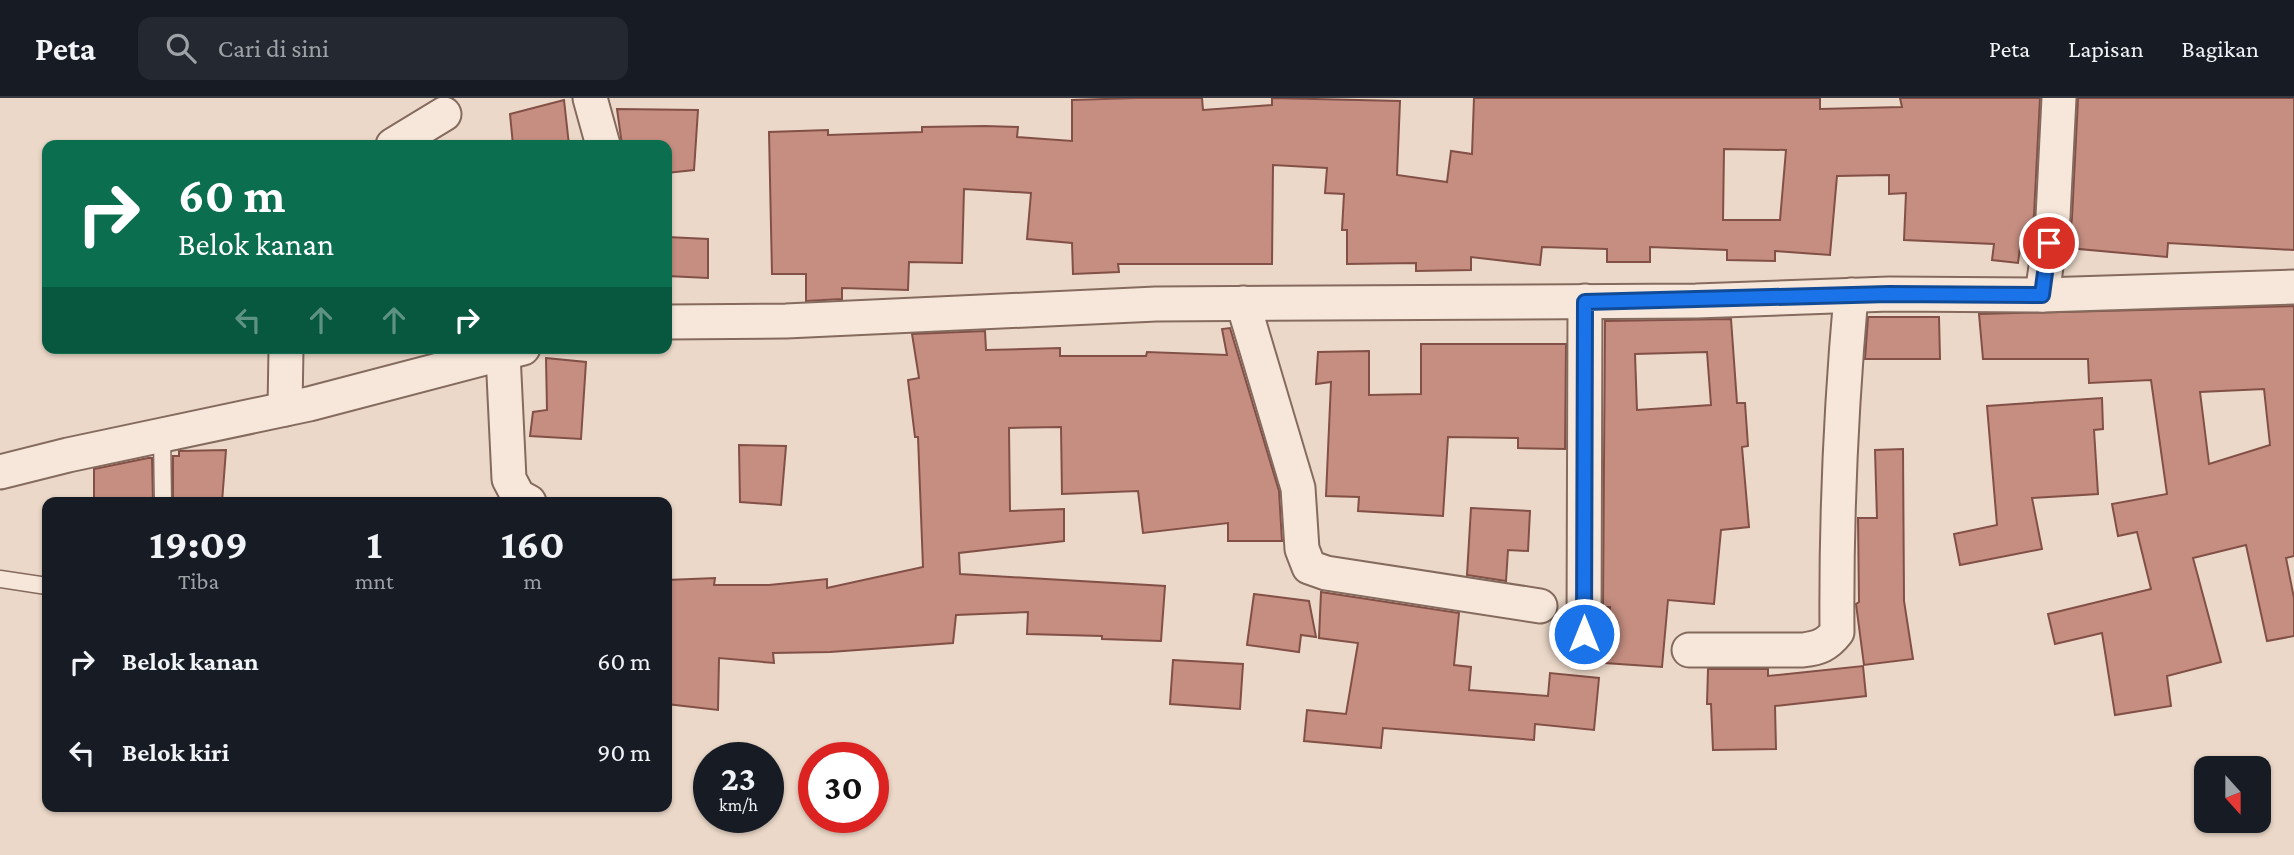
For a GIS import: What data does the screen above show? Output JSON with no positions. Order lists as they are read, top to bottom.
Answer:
{
  "north": "bottom",
  "page": {
    "header": "Peta",
    "search": "Cari di sini",
    "nav": ["Peta", "Lapisan", "Bagikan"],
    "turn": ["60 m", "Belok kanan"],
    "eta": [
      "19:09",
      "Tiba",
      "1",
      "mnt",
      "160",
      "m"
    ],
    "list": [
      {
        "name": "Belok kanan",
        "value": "60 m"
      },
      {
        "name": "Belok kiri",
        "value": "90 m"
      }
    ],
    "speed": "23 km/h",
    "limit": "30"
  }
}
